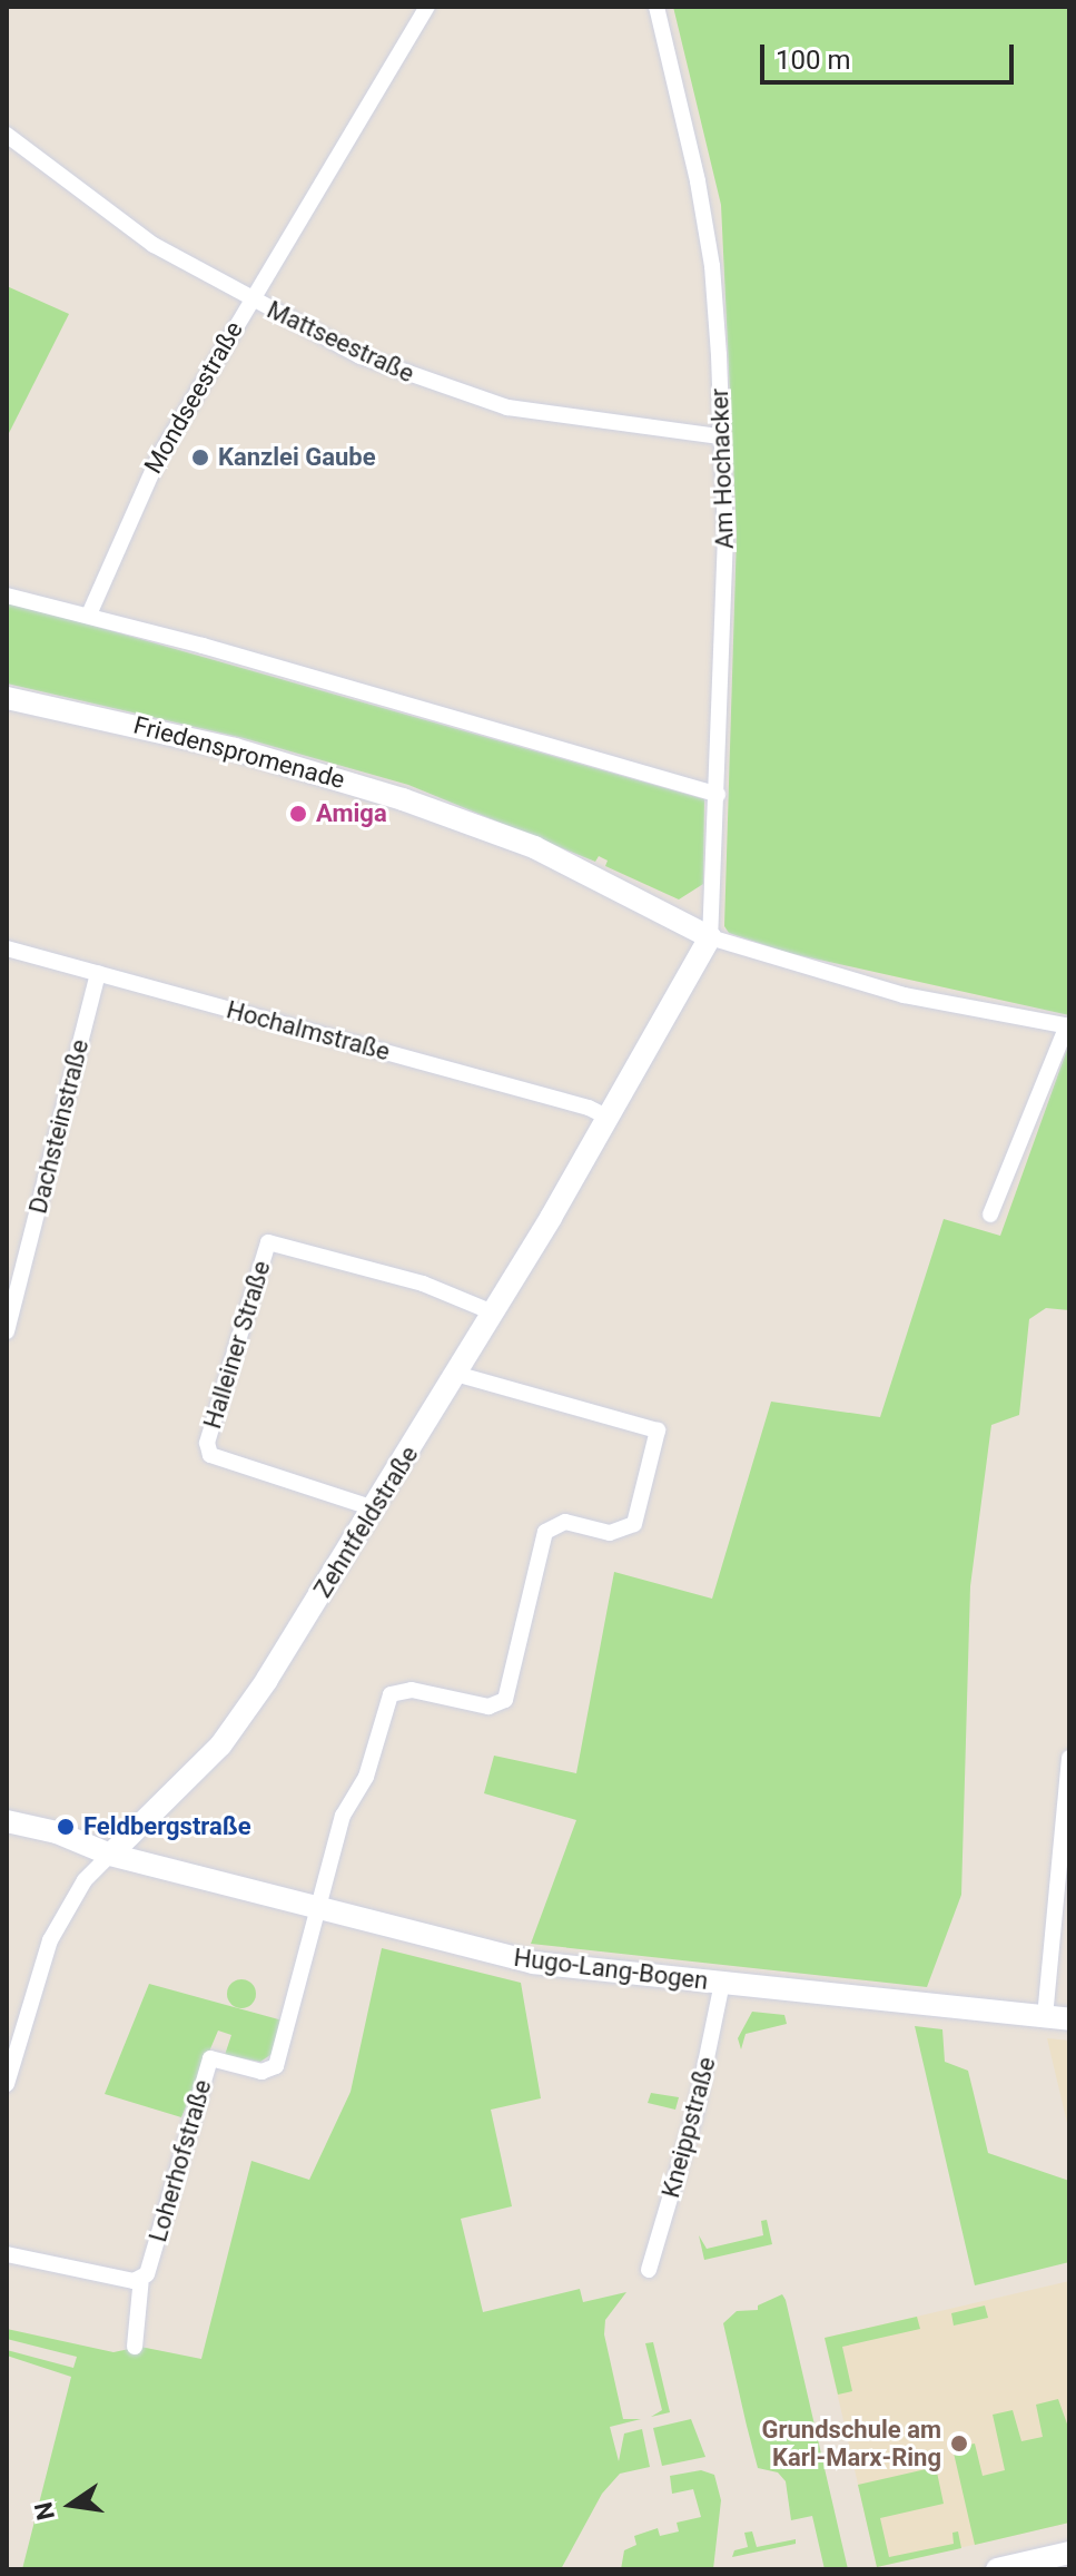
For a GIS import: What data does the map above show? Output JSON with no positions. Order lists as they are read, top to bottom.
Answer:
{
  "streets": {
    "street": [
      "Mattseestraße",
      "Mondseestraße",
      "Am Hochacker",
      "Friedenspromenade",
      "Hochalmstraße",
      "Dachsteinstraße",
      "Halleiner Straße",
      "Zehntfeldstraße",
      "Hugo-Lang-Bogen",
      "Kneippstraße",
      "Loherhofstraße"
    ]
  },
  "crossings": [
    ["Mattseestraße", "Mondseestraße"],
    ["Mattseestraße", "Am Hochacker"],
    ["Am Hochacker", "Friedenspromenade"],
    ["Am Hochacker", "Zehntfeldstraße"],
    ["Friedenspromenade", "Zehntfeldstraße"],
    ["Hochalmstraße", "Dachsteinstraße"],
    ["Hochalmstraße", "Zehntfeldstraße"],
    ["Halleiner Straße", "Zehntfeldstraße"],
    ["Zehntfeldstraße", "Hugo-Lang-Bogen"],
    ["Hugo-Lang-Bogen", "Kneippstraße"],
    ["Hugo-Lang-Bogen", "Loherhofstraße"]
  ],
  "places": [
    "Kanzlei Gaube",
    "Amiga",
    "Feldbergstraße",
    "Grundschule am Karl-Marx-Ring"
  ],
  "scale_bar": "100 m",
  "north": "left"
}
